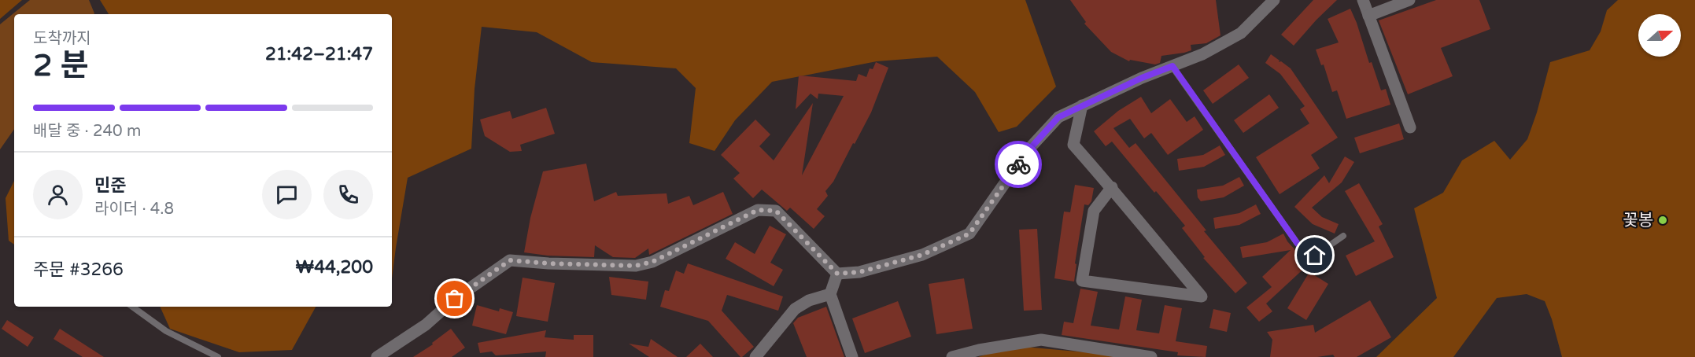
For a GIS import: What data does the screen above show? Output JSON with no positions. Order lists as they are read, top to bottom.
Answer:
{
  "places": ["꽃봉"],
  "north": "right",
  "page": {
    "heading": ["2 분", "도착까지", "21:42–21:47"],
    "panel": [
      "민준",
      "라이더 · 4.8",
      "주문 #3266",
      "₩44,200"
    ],
    "bar": "배달 중 · 240 m"
  }
}
